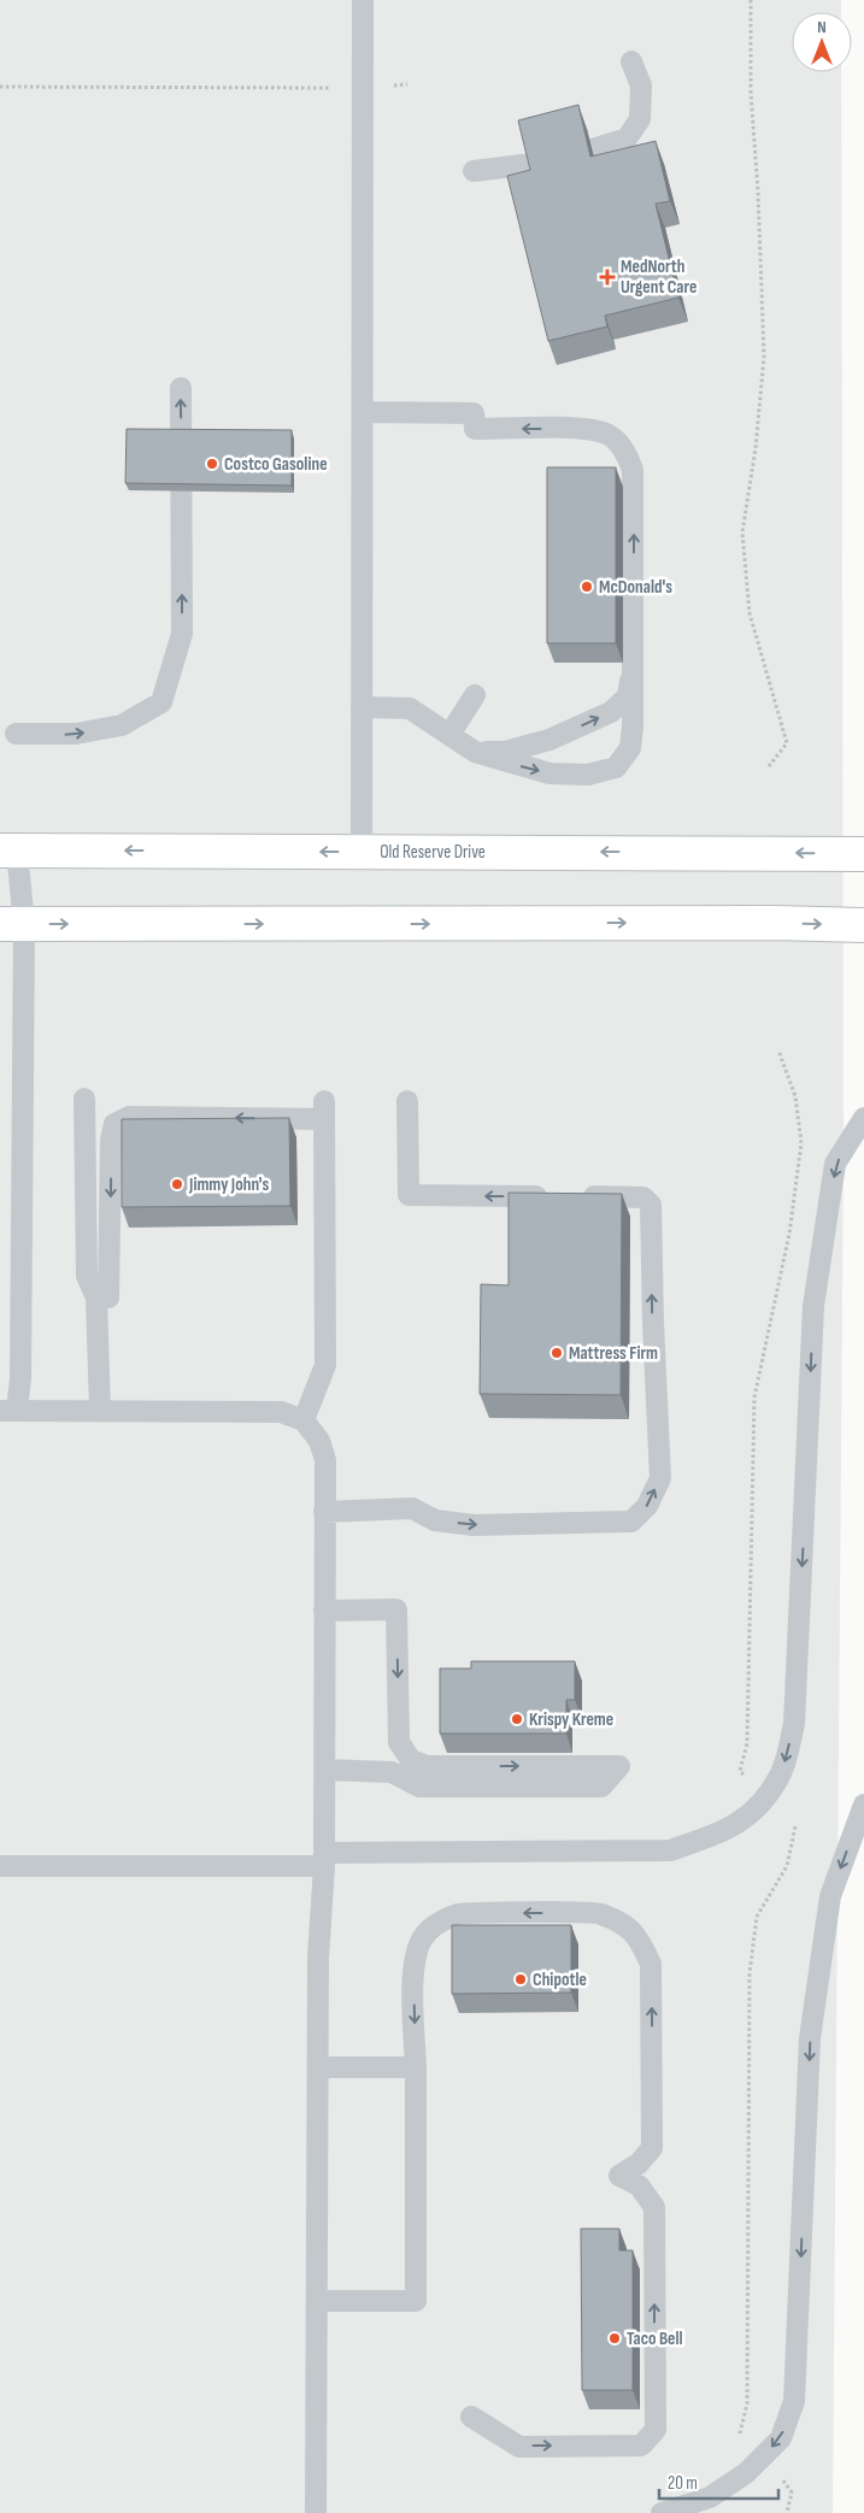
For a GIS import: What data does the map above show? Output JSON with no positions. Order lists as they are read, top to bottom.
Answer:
{
  "streets": {
    "main road": ["Old Reserve Drive"]
  },
  "places": {
    "health": ["MedNorth Urgent Care"],
    "other": [
      "Costco Gasoline",
      "McDonald's",
      "Jimmy John's",
      "Mattress Firm",
      "Krispy Kreme",
      "Chipotle",
      "Taco Bell"
    ]
  },
  "scale_bar": "20 m",
  "north": "top"
}
